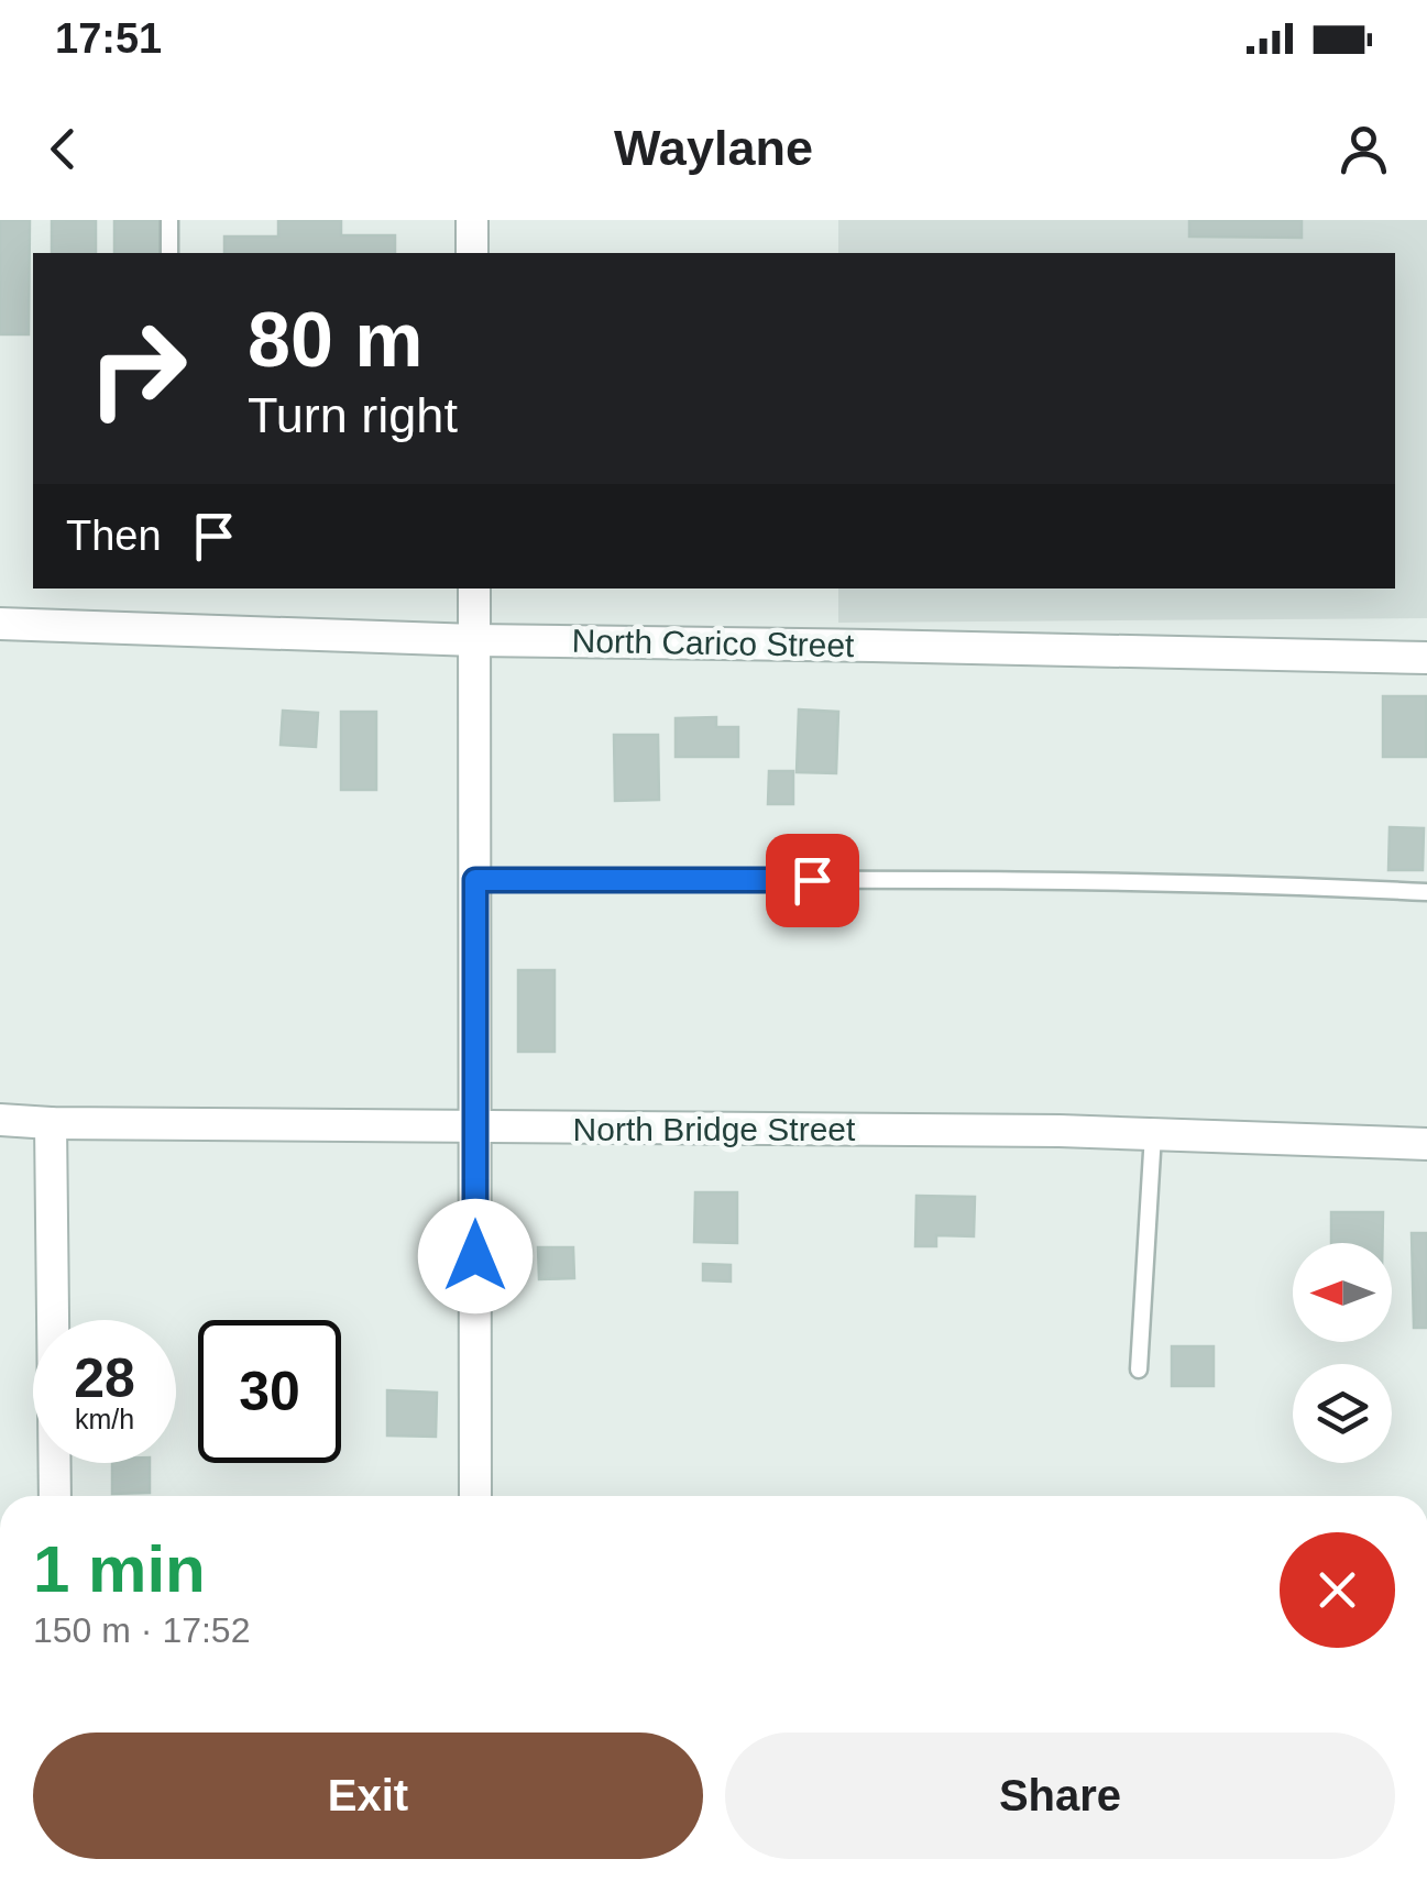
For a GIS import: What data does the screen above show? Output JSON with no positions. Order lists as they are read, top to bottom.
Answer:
{
  "streets": {
    "street": ["North Carico Street", "North Bridge Street"]
  },
  "north": "left",
  "page": {
    "status": "17:51",
    "header": "Waylane",
    "turn": ["80 m", "Turn right"],
    "then": "Then",
    "speed": "28 km/h",
    "limit": "30",
    "heading": ["1 min", "150 m · 17:52"],
    "buttons": ["Exit", "Share"]
  }
}
